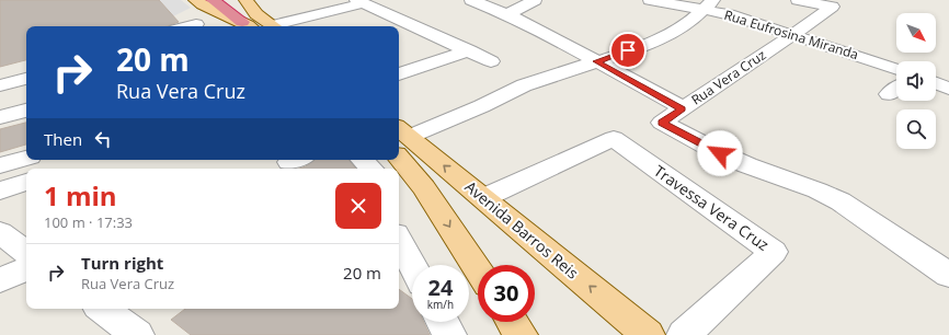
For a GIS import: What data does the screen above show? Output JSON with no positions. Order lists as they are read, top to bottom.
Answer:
{
  "streets": {
    "main road": ["Avenida Barros Reis"],
    "street": ["Rua Eufrosina Miranda", "Rua Vera Cruz", "Travessa Vera Cruz"]
  },
  "crossings": [
    ["Rua Eufrosina Miranda", "Rua Vera Cruz"],
    ["Travessa Vera Cruz", "Avenida Barros Reis"]
  ],
  "north": "bottom right",
  "page": {
    "turn": ["20 m", "Rua Vera Cruz"],
    "then": "Then",
    "heading": ["1 min", "100 m · 17:33"],
    "list": [
      {
        "name": "Turn right",
        "note": "Rua Vera Cruz",
        "value": "20 m"
      }
    ],
    "speed": "24 km/h",
    "limit": "30"
  }
}
